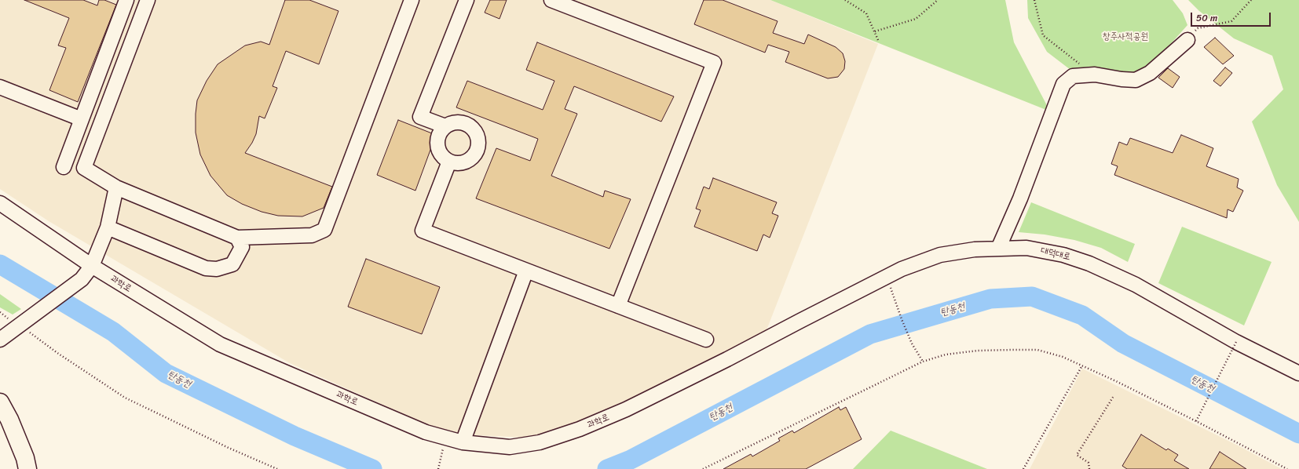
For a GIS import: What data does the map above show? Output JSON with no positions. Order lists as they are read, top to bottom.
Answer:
{
  "streets": {
    "lane": ["대덕대로", "과학로"]
  },
  "crossings": [
    ["대덕대로", "과학로"]
  ],
  "water": ["탄동천"],
  "parks": ["창주사적공원"],
  "scale_bar": "50 m"
}
